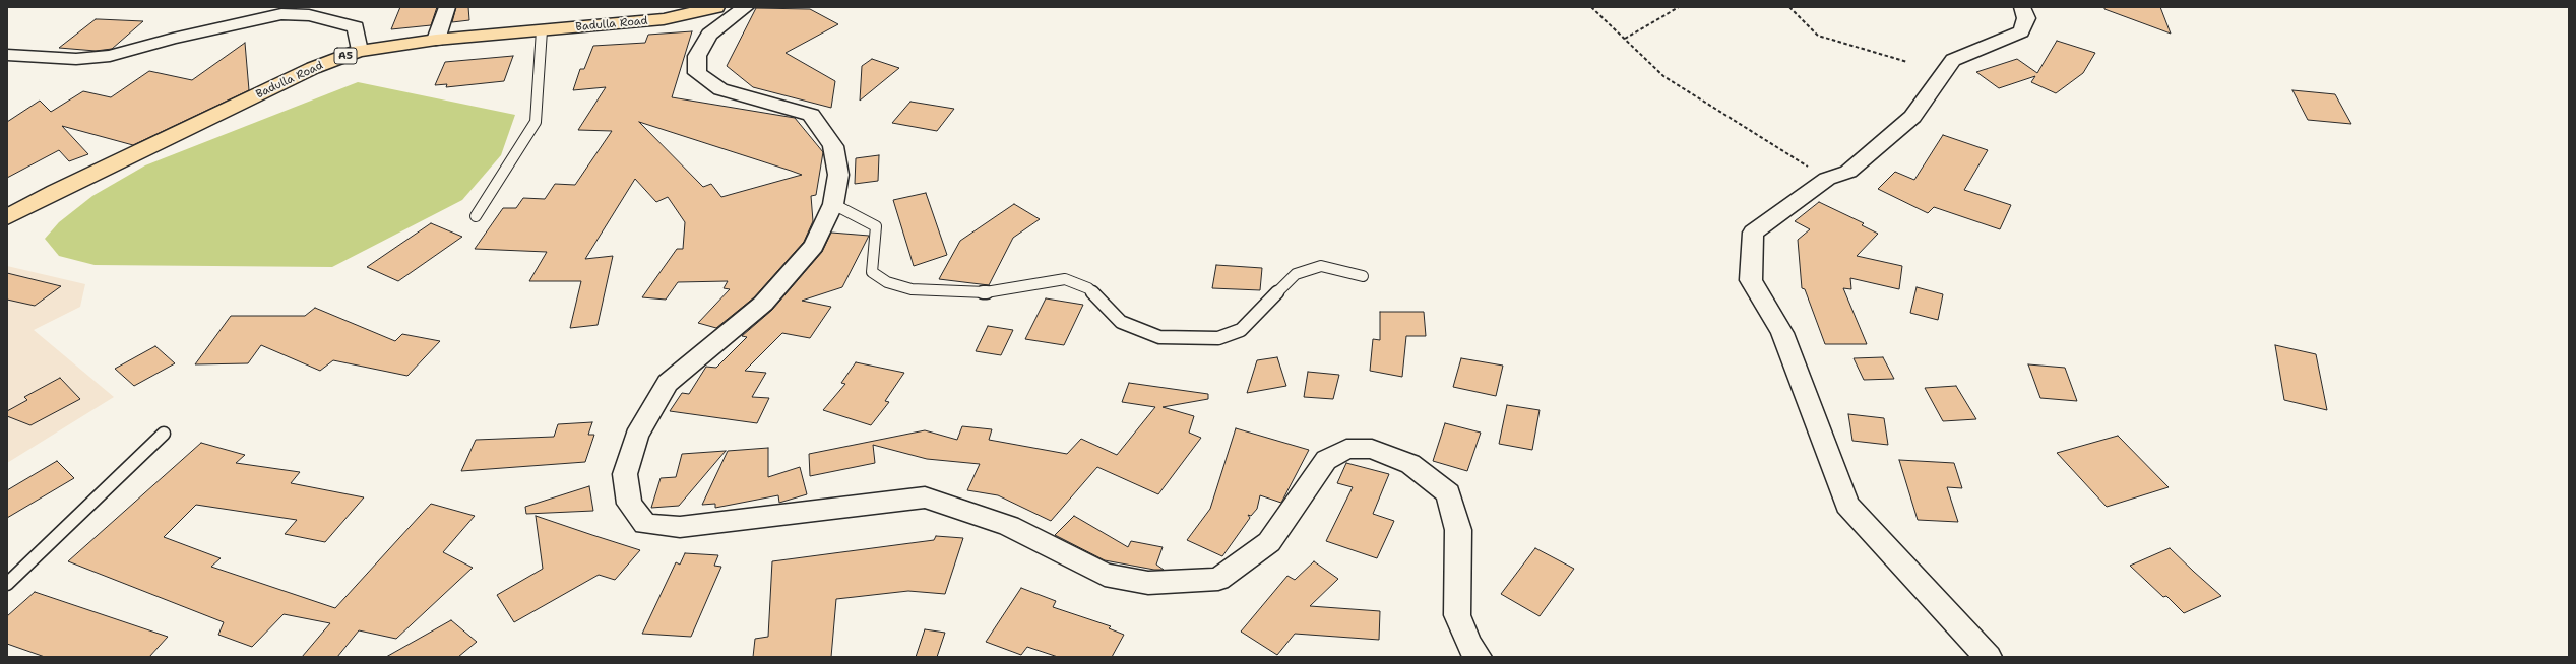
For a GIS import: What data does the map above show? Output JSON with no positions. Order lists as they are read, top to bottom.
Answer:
{
  "streets": {
    "highway": ["Badulla Road", "A5"]
  }
}
